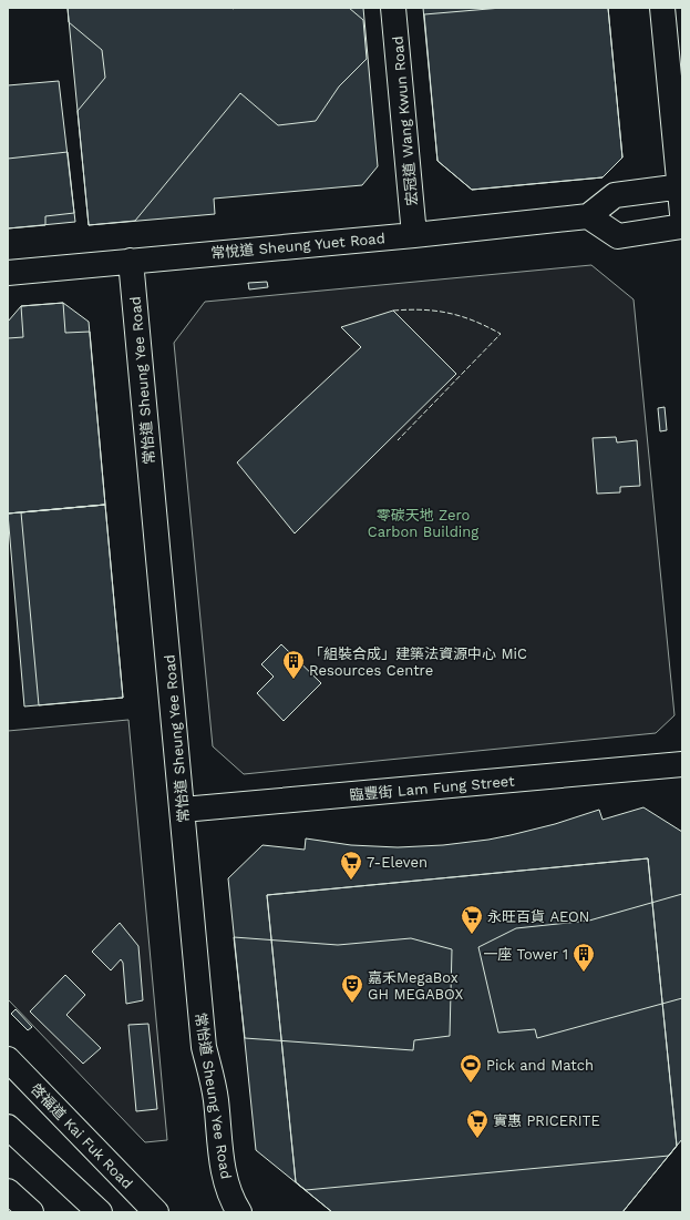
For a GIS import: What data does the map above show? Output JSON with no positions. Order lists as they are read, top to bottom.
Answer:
{
  "streets": {
    "main road": [
      "宏冠道 Wang Kwun Road",
      "常悅道 Sheung Yuet Road",
      "常怡道 Sheung Yee Road",
      "臨豐街 Lam Fung Street",
      "啓福道 Kai Fuk Road"
    ]
  },
  "crossings": [
    ["宏冠道 Wang Kwun Road", "常悅道 Sheung Yuet Road"],
    ["常悅道 Sheung Yuet Road", "常怡道 Sheung Yee Road"],
    ["常怡道 Sheung Yee Road", "臨豐街 Lam Fung Street"]
  ],
  "parks": ["零碳天地 Zero Carbon Building"],
  "places": {
    "building": ["「組裝合成」建築法資源中心 MiC Resources Centre", "一座 Tower 1"],
    "supermarket": ["7-Eleven", "永旺百貨 AEON", "實惠 PRICERITE"],
    "theatre": ["嘉禾MegaBox GH MEGABOX"],
    "sports": ["Pick and Match"]
  }
}
